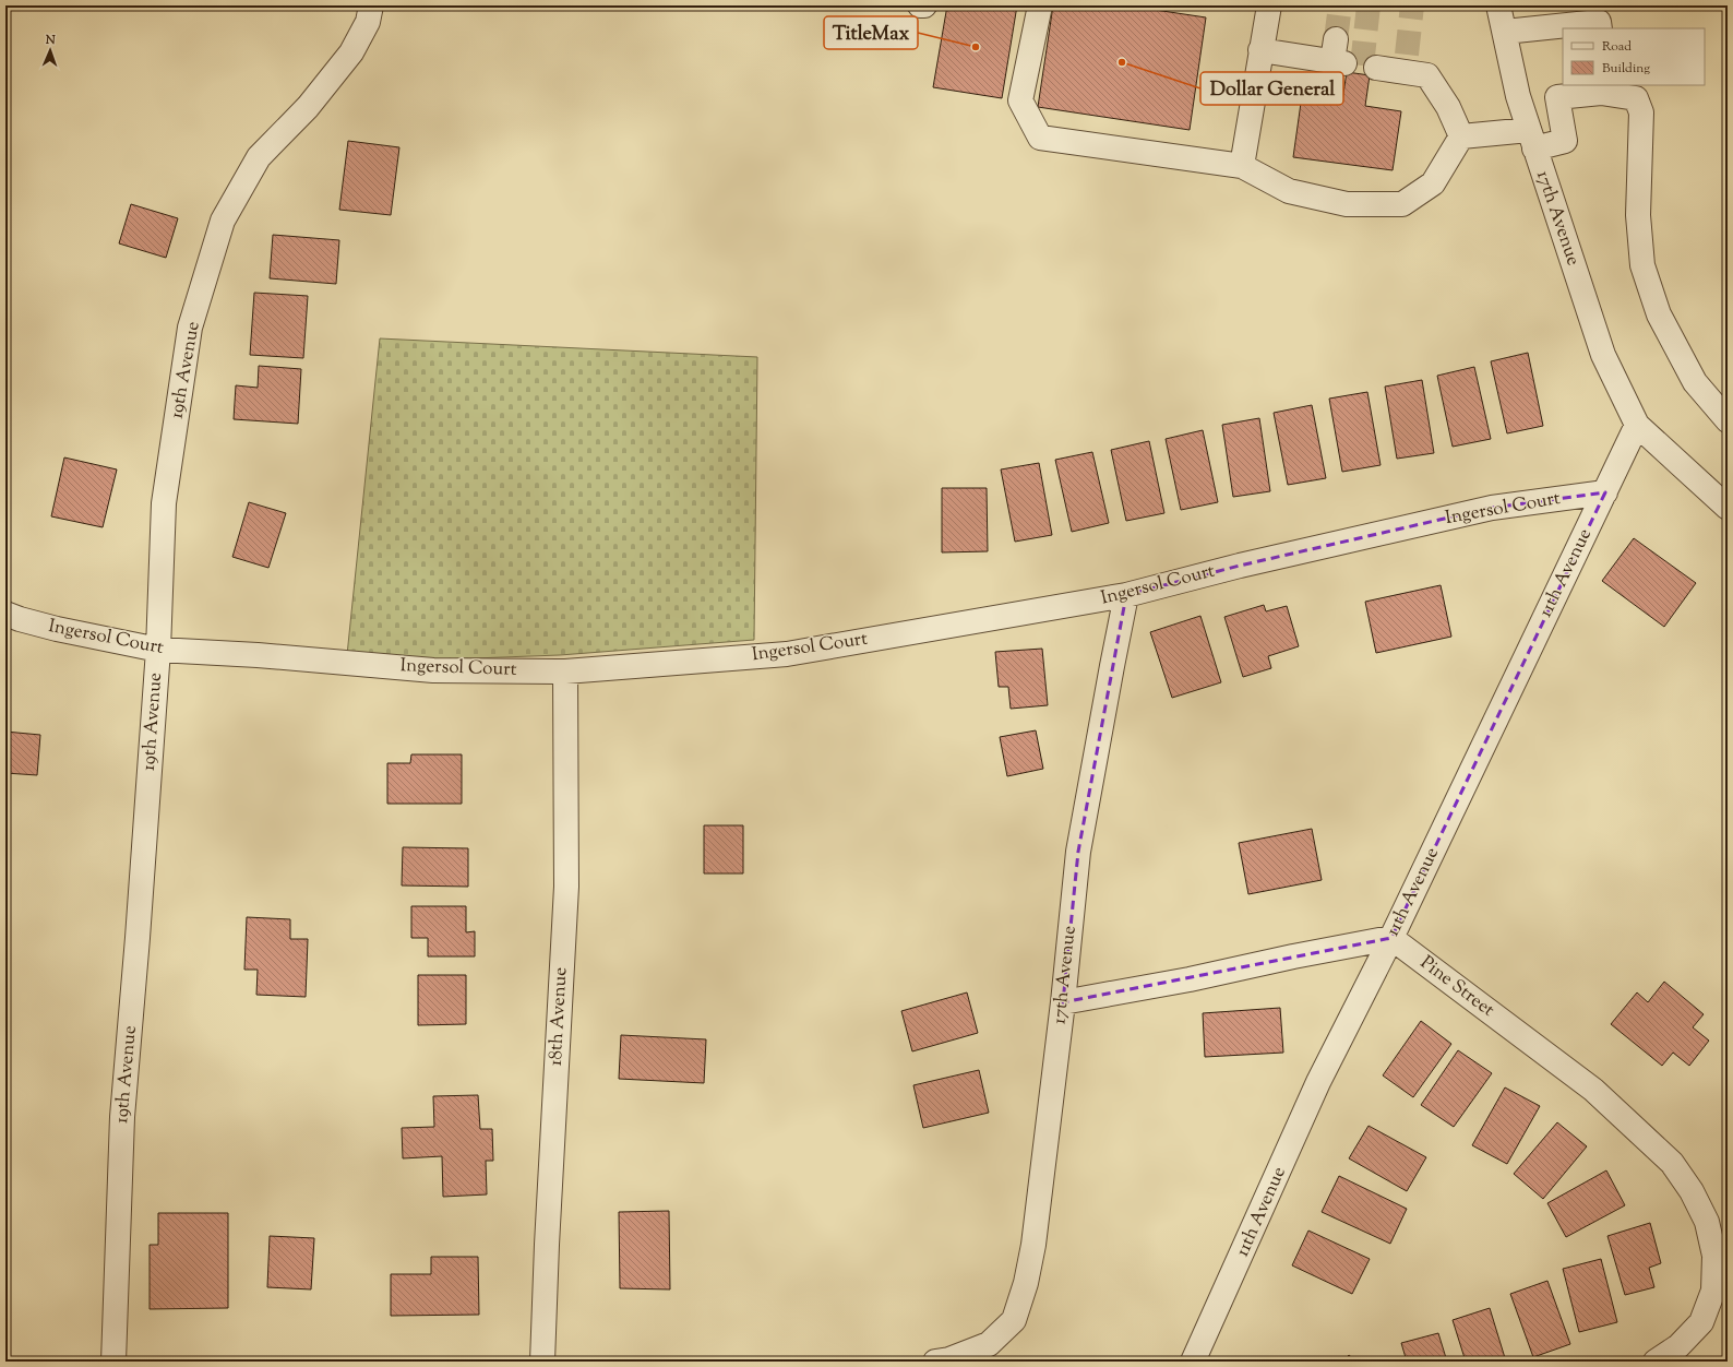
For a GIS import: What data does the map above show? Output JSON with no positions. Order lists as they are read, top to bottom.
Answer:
{
  "streets": {
    "street": [
      "17th Avenue",
      "19th Avenue",
      "Ingersol Court",
      "11th Avenue",
      "Pine Street",
      "18th Avenue"
    ]
  },
  "crossings": [
    ["17th Avenue", "Ingersol Court"],
    ["17th Avenue", "11th Avenue"],
    ["19th Avenue", "Ingersol Court"],
    ["Ingersol Court", "11th Avenue"],
    ["Ingersol Court", "18th Avenue"],
    ["11th Avenue", "Pine Street"]
  ],
  "places": ["TitleMax", "Dollar General"],
  "legend": ["Road", "Building"],
  "north": "top"
}
